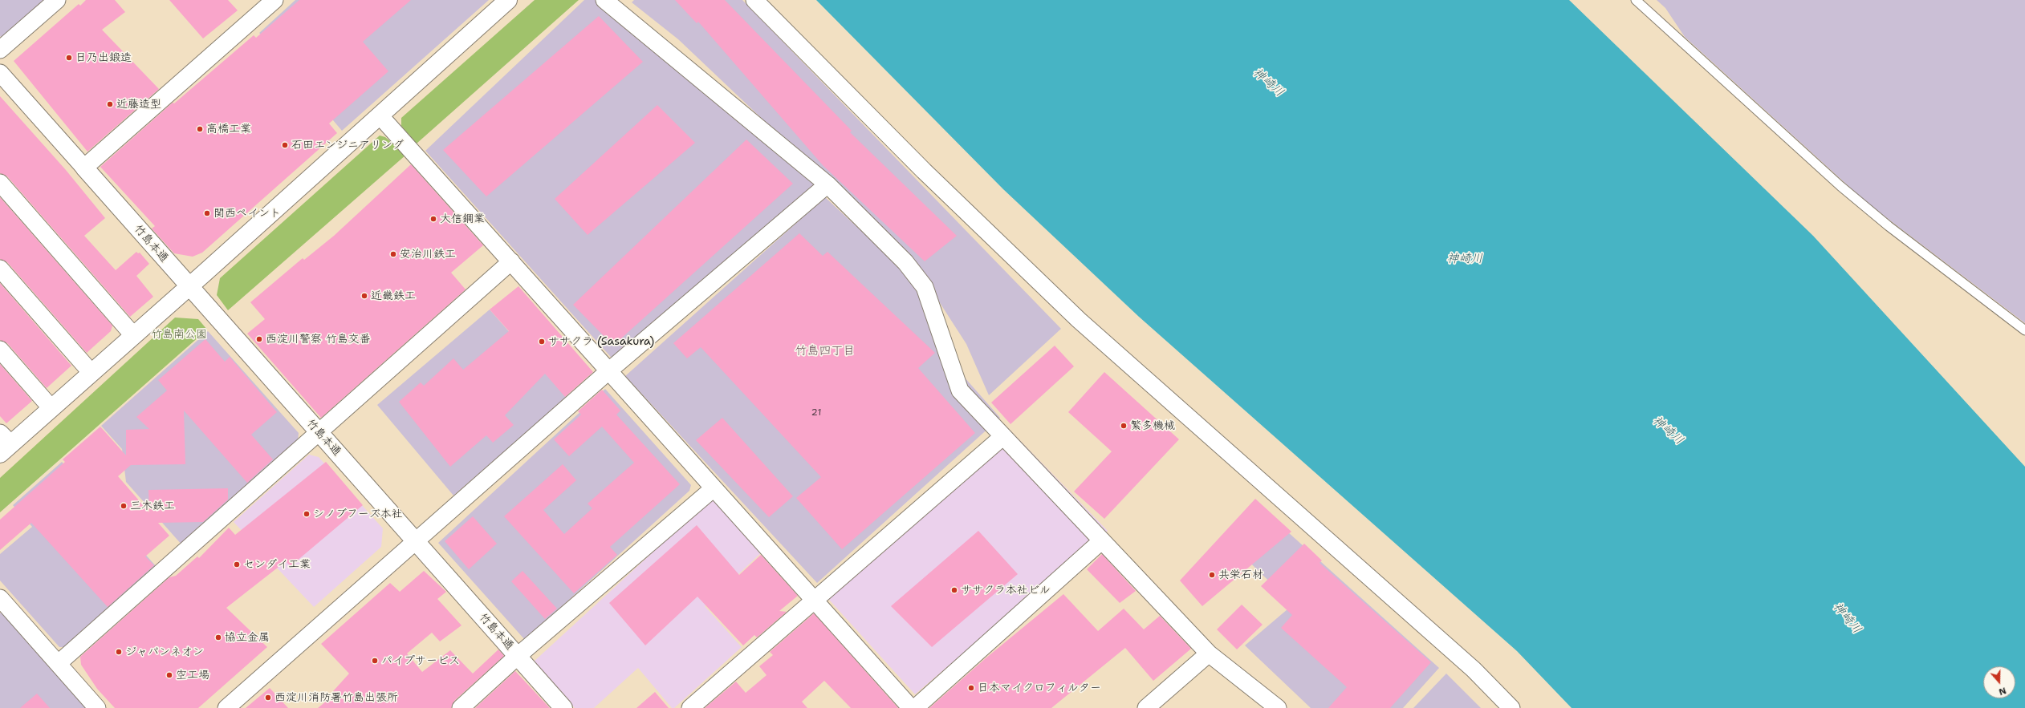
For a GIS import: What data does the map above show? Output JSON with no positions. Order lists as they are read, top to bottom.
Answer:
{
  "streets": {
    "street": ["竹島本通"]
  },
  "districts": ["竹島四丁目"],
  "water": ["神崎川"],
  "parks": ["竹島南公園"],
  "places": [
    "日乃出鍛造",
    "近藤造型",
    "高橋工業",
    "石田エンジニアリング",
    "関西ペイント",
    "大信鋼業",
    "安治川鉄工",
    "近畿鉄工",
    "西淀川警察 竹島交番",
    "ササクラ (Sasakura)",
    "繁多機械",
    "三木鉄工",
    "シノブフーズ本社",
    "センダイ工業",
    "共栄石材",
    "ササクラ本社ビル",
    "協立金属",
    "ジャパンネオン",
    "パイプサービス",
    "空工場",
    "日本マイクロフィルター",
    "西淀川消防署竹島出張所"
  ],
  "house_numbers": ["21"],
  "north": "bottom"
}
